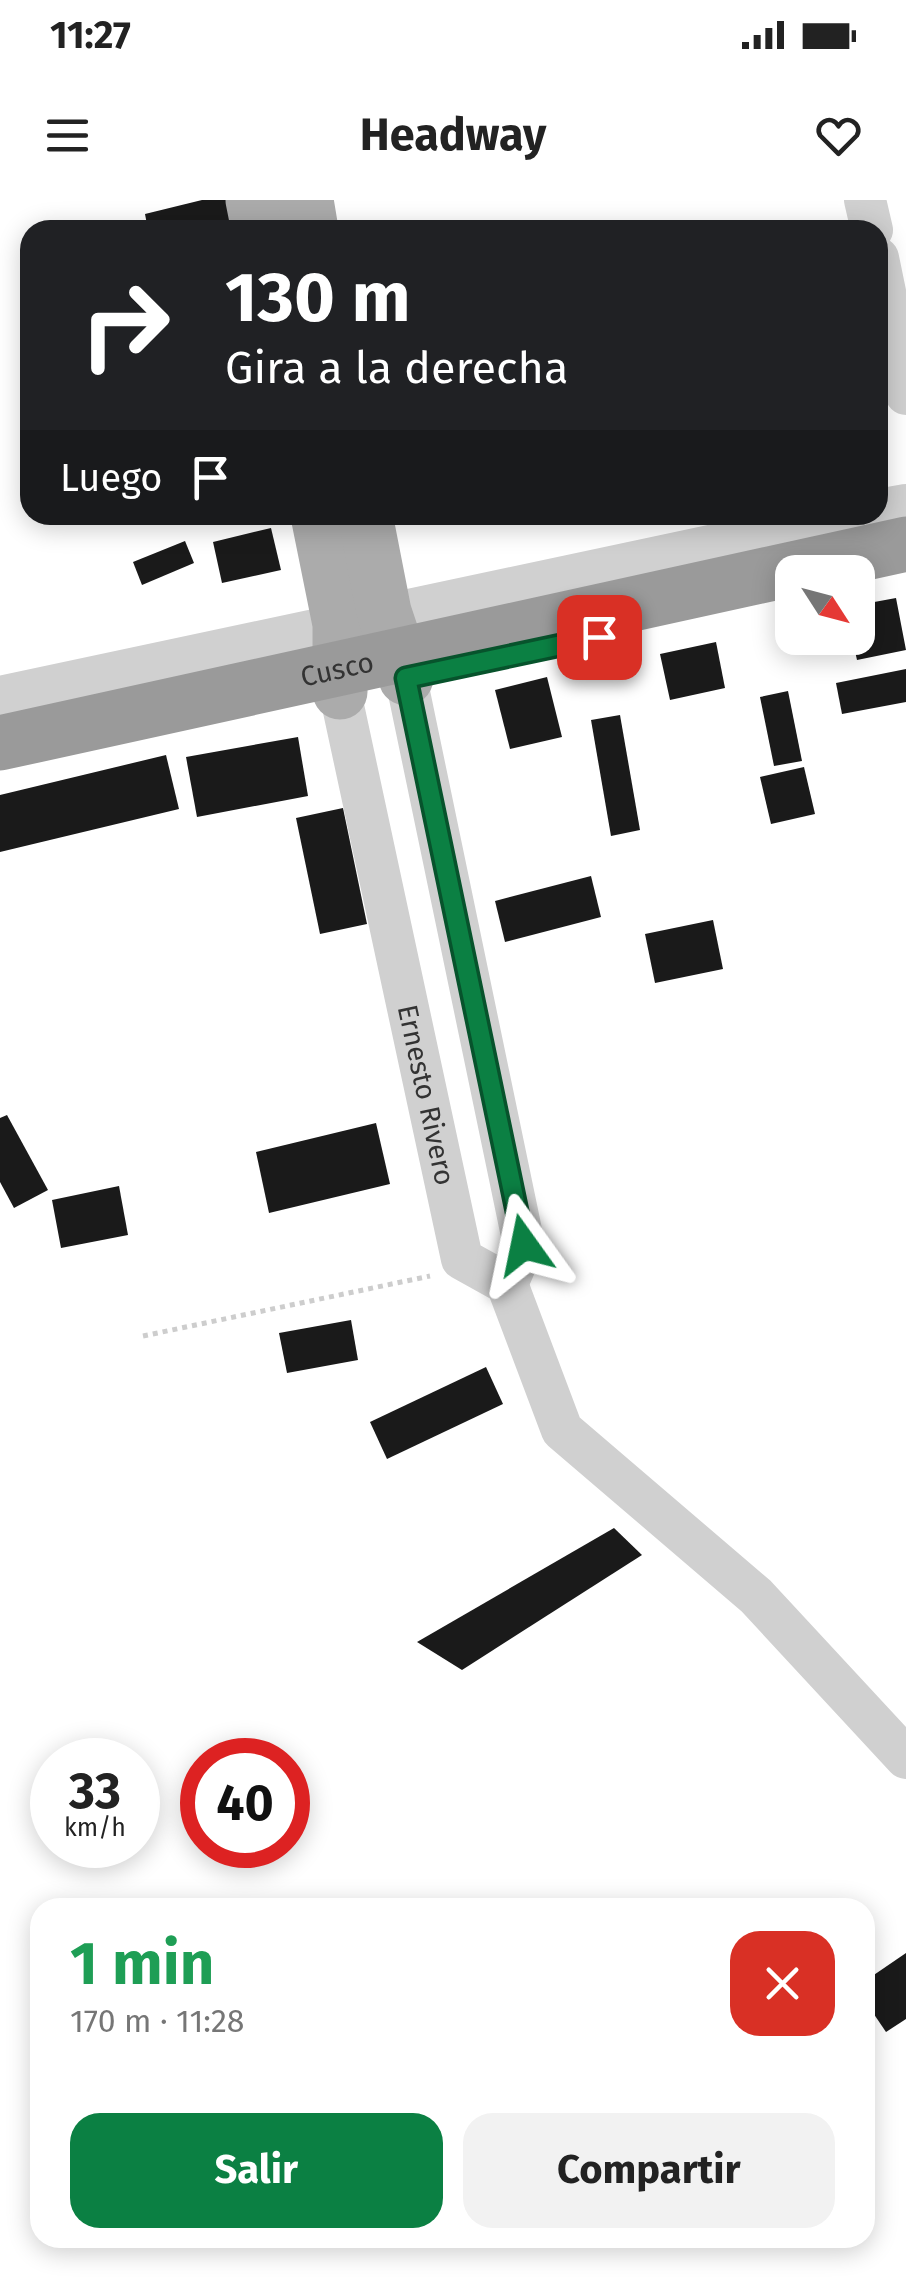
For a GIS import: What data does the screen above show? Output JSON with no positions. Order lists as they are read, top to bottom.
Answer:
{
  "streets": {
    "highway": ["Cusco"],
    "main road": ["Ernesto Rivero"]
  },
  "north": "bottom right",
  "page": {
    "status": "11:27",
    "header": "Headway",
    "turn": ["130 m", "Gira a la derecha"],
    "then": "Luego",
    "speed": "33 km/h",
    "limit": "40",
    "heading": ["1 min", "170 m · 11:28"],
    "buttons": ["Salir", "Compartir"]
  }
}
